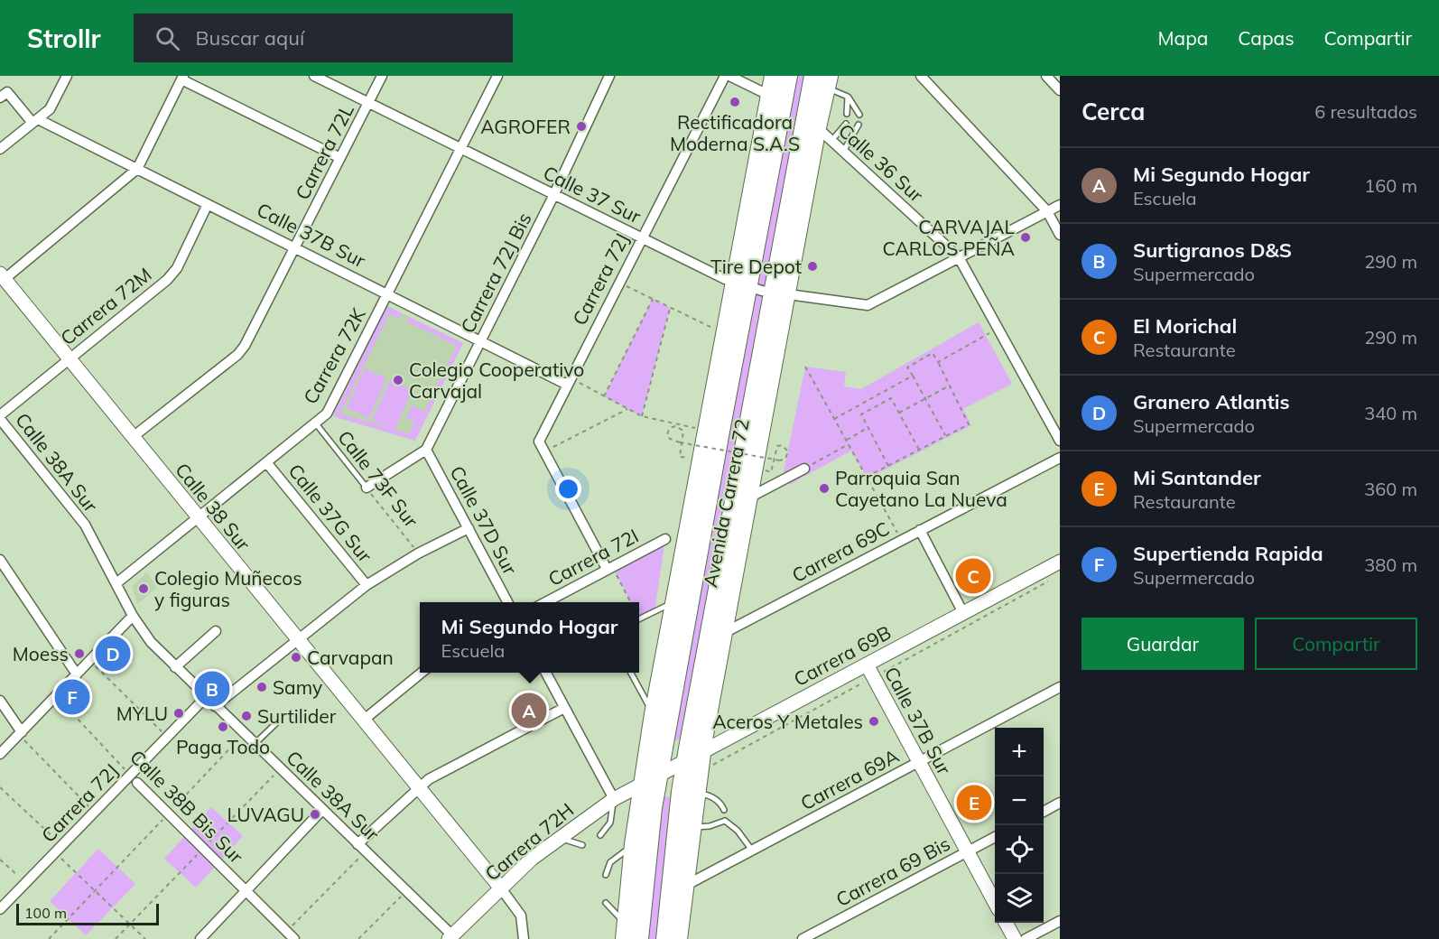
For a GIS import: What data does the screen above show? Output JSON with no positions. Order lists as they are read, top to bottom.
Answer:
{
  "streets": {
    "highway": ["Avenida Carrera 72"],
    "street": [
      "Carrera 72L",
      "Calle 36 Sur",
      "Calle 37 Sur",
      "Calle 37B Sur",
      "Carrera 72J Bis",
      "Carrera 72J",
      "Carrera 72M",
      "Carrera 72K",
      "Calle 38A Sur",
      "Calle 38 Sur",
      "Calle 37G Sur",
      "Calle 37D Sur",
      "Carrera 69C",
      "Carrera 72I",
      "Carrera 69B",
      "Carrera 69A",
      "Calle 38B Bis Sur",
      "Carrera 72H",
      "Carrera 69 Bis"
    ],
    "lane": ["Calle 73F Sur"]
  },
  "crossings": [
    ["Carrera 72L", "Calle 37 Sur"],
    ["Carrera 72L", "Calle 37B Sur"],
    ["Carrera 72L", "Calle 38 Sur"],
    ["Calle 36 Sur", "Calle 37 Sur"],
    ["Calle 36 Sur", "Avenida Carrera 72"],
    ["Calle 37 Sur", "Carrera 72J Bis"],
    ["Calle 37 Sur", "Carrera 72J"],
    ["Calle 37 Sur", "Carrera 72K"],
    ["Calle 37 Sur", "Avenida Carrera 72"],
    ["Calle 37B Sur", "Carrera 72J Bis"],
    ["Calle 37B Sur", "Carrera 72J"],
    ["Calle 37B Sur", "Carrera 72M"],
    ["Calle 37B Sur", "Carrera 72K"],
    ["Calle 37B Sur", "Carrera 69B"],
    ["Calle 37B Sur", "Carrera 69A"],
    ["Calle 37B Sur", "Carrera 69 Bis"],
    ["Carrera 72J Bis", "Calle 37D Sur"],
    ["Carrera 72J", "Calle 38A Sur"],
    ["Carrera 72J", "Calle 38B Bis Sur"],
    ["Carrera 72M", "Calle 38A Sur"],
    ["Carrera 72M", "Calle 38 Sur"],
    ["Carrera 72K", "Calle 38A Sur"],
    ["Carrera 72K", "Calle 73F Sur"],
    ["Carrera 72K", "Calle 38 Sur"],
    ["Carrera 72K", "Calle 37G Sur"],
    ["Calle 38A Sur", "Carrera 72H"],
    ["Avenida Carrera 72", "Carrera 69C"],
    ["Avenida Carrera 72", "Carrera 69B"],
    ["Avenida Carrera 72", "Carrera 69A"],
    ["Avenida Carrera 72", "Carrera 72H"],
    ["Calle 38 Sur", "Carrera 72H"],
    ["Carrera 69B", "Carrera 72H"]
  ],
  "places": [
    "Rectificadora Moderna S.A.S",
    "AGROFER",
    "CARVAJAL CARLOS PEÑA",
    "Tire Depot",
    "Colegio Cooperativo Carvajal",
    "Parroquia San Cayetano La Nueva",
    "Colegio Muñecos y figuras",
    "Moess",
    "Carvapan",
    "Samy",
    "MYLU",
    "Surtilider",
    "Aceros Y Metales",
    "Paga Todo",
    "LUVAGU"
  ],
  "scale_bar": "100 m",
  "page": {
    "header": "Strollr",
    "search": "Buscar aquí",
    "nav": ["Mapa", "Capas", "Compartir"],
    "heading": ["Cerca", "6 resultados"],
    "list": [
      {
        "mark": "A",
        "name": "Mi Segundo Hogar",
        "note": "Escuela",
        "value": "160 m"
      },
      {
        "mark": "B",
        "name": "Surtigranos D&S",
        "note": "Supermercado",
        "value": "290 m"
      },
      {
        "mark": "C",
        "name": "El Morichal",
        "note": "Restaurante",
        "value": "290 m"
      },
      {
        "mark": "D",
        "name": "Granero Atlantis",
        "note": "Supermercado",
        "value": "340 m"
      },
      {
        "mark": "E",
        "name": "Mi Santander",
        "note": "Restaurante",
        "value": "360 m"
      },
      {
        "mark": "F",
        "name": "Supertienda Rapida",
        "note": "Supermercado",
        "value": "380 m"
      }
    ],
    "pins": [
      "C",
      "D",
      "B",
      "F",
      "A",
      "E"
    ],
    "buttons": ["Guardar", "Compartir"],
    "popup": ["Mi Segundo Hogar", "Escuela"],
    "map_buttons": ["+", "−"],
    "scale": "100 m"
  }
}
